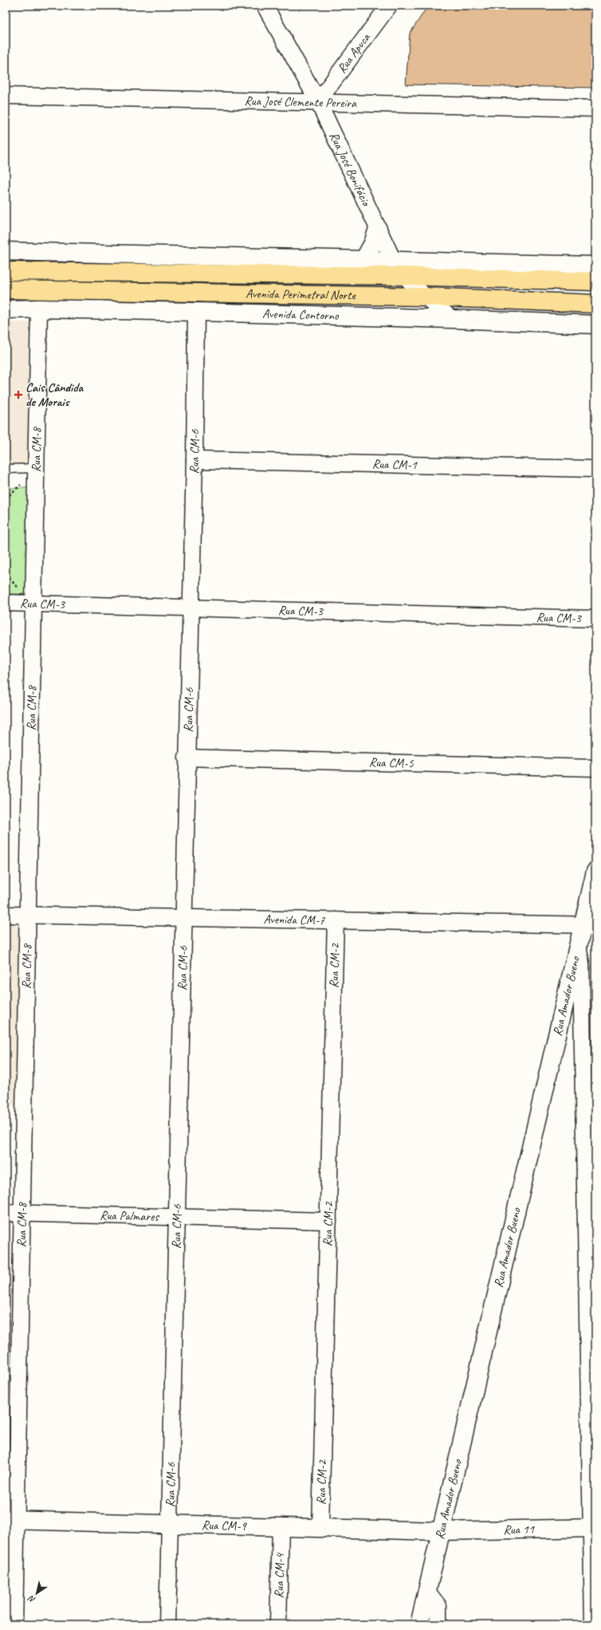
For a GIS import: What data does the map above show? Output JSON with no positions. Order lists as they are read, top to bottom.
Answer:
{
  "streets": {
    "highway": ["Avenida Perimetral Norte"],
    "street": [
      "Rua Apuca",
      "Rua José Clemente Pereira",
      "Rua José Bonifácio",
      "Avenida Contorno",
      "Rua CM-8",
      "Rua CM-6",
      "Rua CM-1",
      "Rua CM-3",
      "Rua CM-5",
      "Avenida CM-7",
      "Rua CM-2",
      "Rua Amador Bueno",
      "Rua Palmares",
      "Rua CM-9",
      "Rua 11",
      "Rua CM-4"
    ]
  },
  "crossings": [
    ["Rua Apuca", "Rua José Clemente Pereira"],
    ["Rua Apuca", "Rua José Bonifácio"],
    ["Rua José Clemente Pereira", "Rua José Bonifácio"],
    ["Rua José Bonifácio", "Avenida Perimetral Norte"],
    ["Rua José Bonifácio", "Avenida Contorno"],
    ["Avenida Contorno", "Rua CM-8"],
    ["Avenida Contorno", "Rua CM-6"],
    ["Rua CM-8", "Rua CM-3"],
    ["Rua CM-8", "Avenida CM-7"],
    ["Rua CM-8", "Rua Palmares"],
    ["Rua CM-8", "Rua CM-9"],
    ["Rua CM-6", "Rua CM-1"],
    ["Rua CM-6", "Rua CM-3"],
    ["Rua CM-6", "Rua CM-5"],
    ["Rua CM-6", "Avenida CM-7"],
    ["Rua CM-6", "Rua Palmares"],
    ["Rua CM-6", "Rua CM-9"],
    ["Avenida CM-7", "Rua CM-2"],
    ["Avenida CM-7", "Rua Amador Bueno"],
    ["Rua CM-2", "Rua Palmares"],
    ["Rua CM-2", "Rua CM-9"],
    ["Rua Amador Bueno", "Rua CM-9"],
    ["Rua Amador Bueno", "Rua 11"],
    ["Rua CM-9", "Rua 11"],
    ["Rua CM-9", "Rua CM-4"]
  ],
  "places": {
    "health": ["Cais Cândida de Morais"]
  },
  "north": "bottom left"
}
